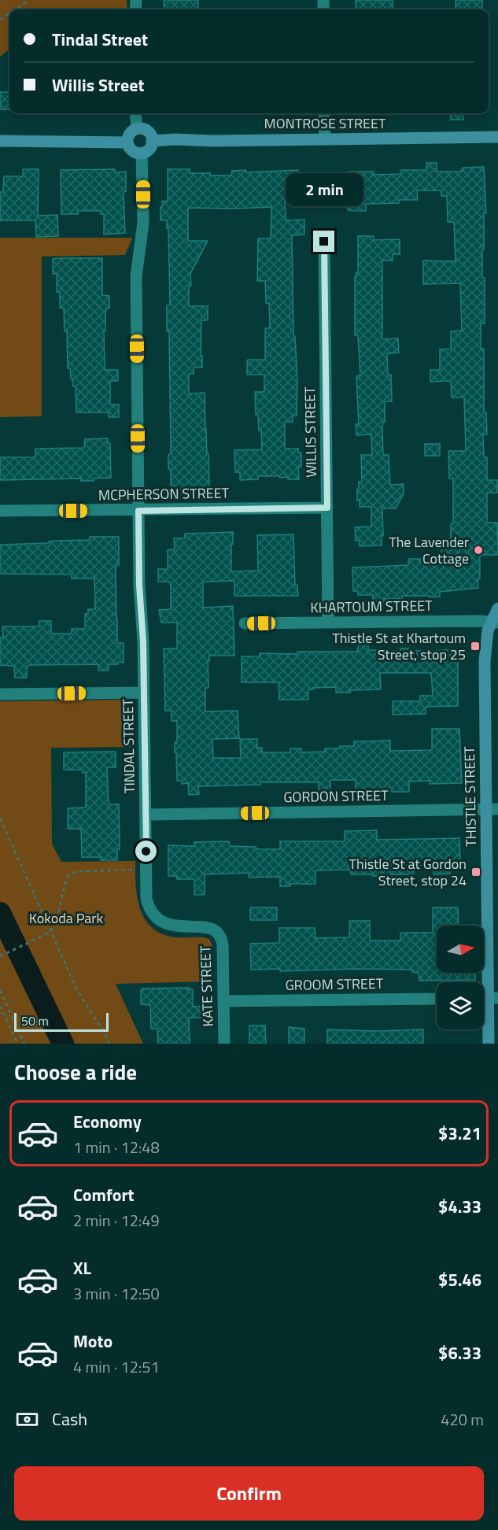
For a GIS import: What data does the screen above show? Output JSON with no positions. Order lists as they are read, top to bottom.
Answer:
{
  "streets": {
    "street": [
      "MONTROSE STREET",
      "WILLIS STREET",
      "MCPHERSON STREET",
      "KHARTOUM STREET",
      "TINDAL STREET",
      "GORDON STREET",
      "THISTLE STREET",
      "GROOM STREET",
      "KATE STREET"
    ]
  },
  "crossings": [
    ["MONTROSE STREET", "TINDAL STREET"],
    ["WILLIS STREET", "MCPHERSON STREET"],
    ["WILLIS STREET", "KHARTOUM STREET"],
    ["MCPHERSON STREET", "TINDAL STREET"],
    ["KHARTOUM STREET", "THISTLE STREET"],
    ["TINDAL STREET", "GORDON STREET"],
    ["TINDAL STREET", "KATE STREET"],
    ["GORDON STREET", "THISTLE STREET"],
    ["GROOM STREET", "KATE STREET"]
  ],
  "parks": ["Kokoda Park"],
  "places": {
    "other": ["The Lavender Cottage"],
    "transit": ["Thistle St at Khartoum Street, stop 25", "Thistle St at Gordon Street, stop 24"]
  },
  "scale_bar": "50 m",
  "north": "right",
  "page": {
    "banner": ["Tindal Street", "Willis Street"],
    "bubble": "2 min",
    "scale": "50 m",
    "heading": "Choose a ride",
    "list": [
      {
        "name": "Economy",
        "note": "1 min · 12:48",
        "value": "$3.21"
      },
      {
        "name": "Comfort",
        "note": "2 min · 12:49",
        "value": "$4.33"
      },
      {
        "name": "XL",
        "note": "3 min · 12:50",
        "value": "$5.46"
      },
      {
        "name": "Moto",
        "note": "4 min · 12:51",
        "value": "$6.33"
      }
    ],
    "pay": ["Cash", "420 m"],
    "buttons": "Confirm"
  }
}
